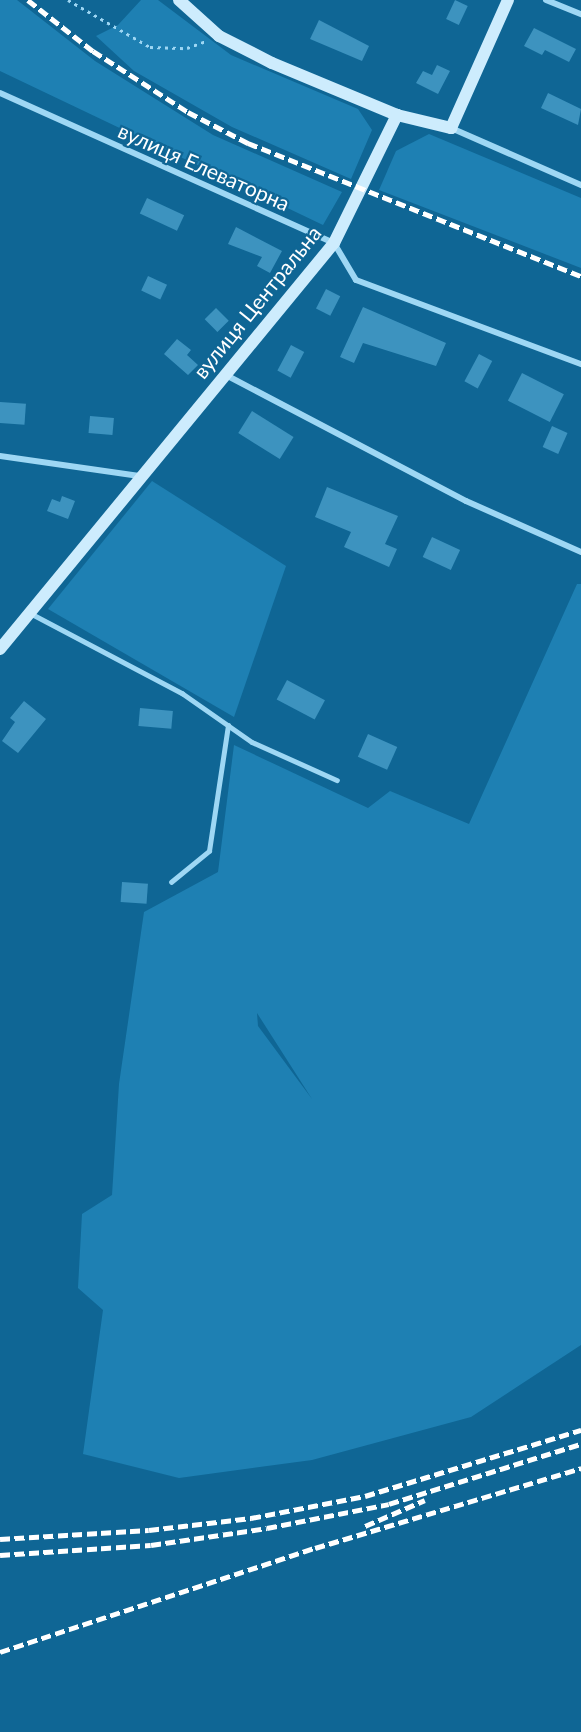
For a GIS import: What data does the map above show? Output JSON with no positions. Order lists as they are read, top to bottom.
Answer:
{
  "streets": {
    "main road": ["вулиця Центральна"],
    "street": ["вулиця Елеваторна"]
  },
  "crossings": [
    ["вулиця Елеваторна", "вулиця Центральна"]
  ]
}
